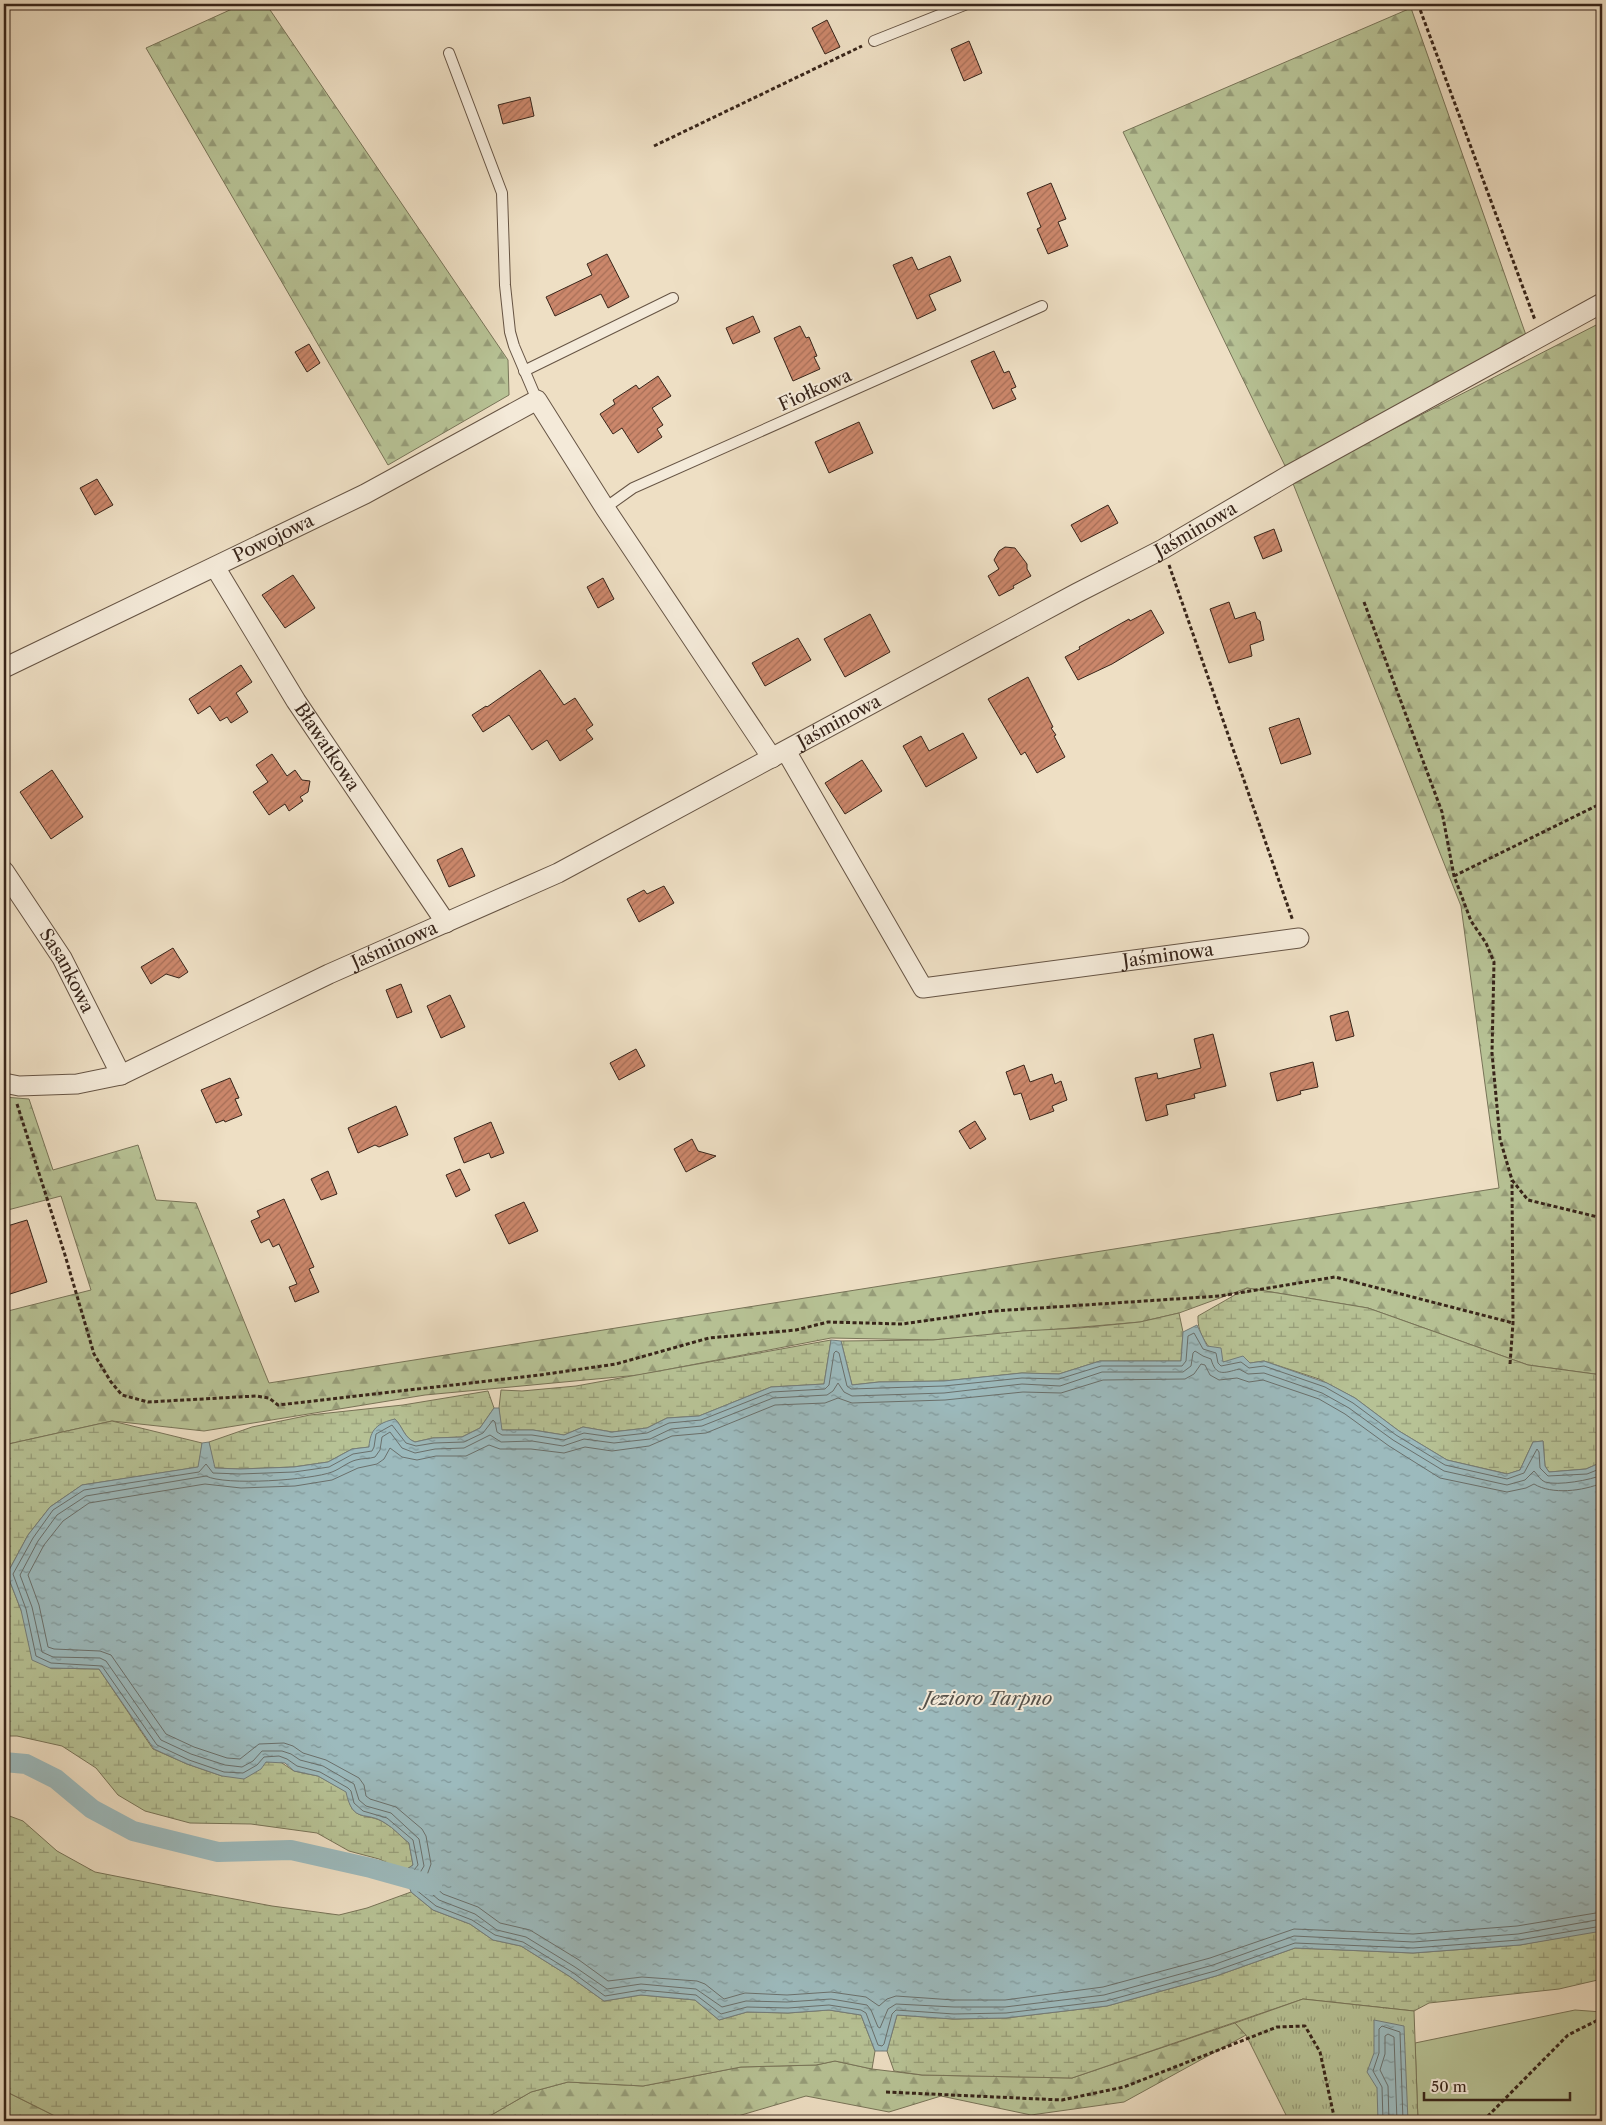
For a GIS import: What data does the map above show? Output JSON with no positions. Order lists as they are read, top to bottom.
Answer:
{
  "streets": {
    "street": [
      "Jaśminowa",
      "Powojowa",
      "Bławatkowa",
      "Sasankowa"
    ],
    "lane": ["Fiołkowa"]
  },
  "crossings": [
    ["Fiołkowa", "Jaśminowa"],
    ["Jaśminowa", "Powojowa"],
    ["Jaśminowa", "Bławatkowa"],
    ["Jaśminowa", "Sasankowa"],
    ["Powojowa", "Bławatkowa"]
  ],
  "water": ["Jezioro Tarpno"],
  "scale_bar": "50 m"
}
